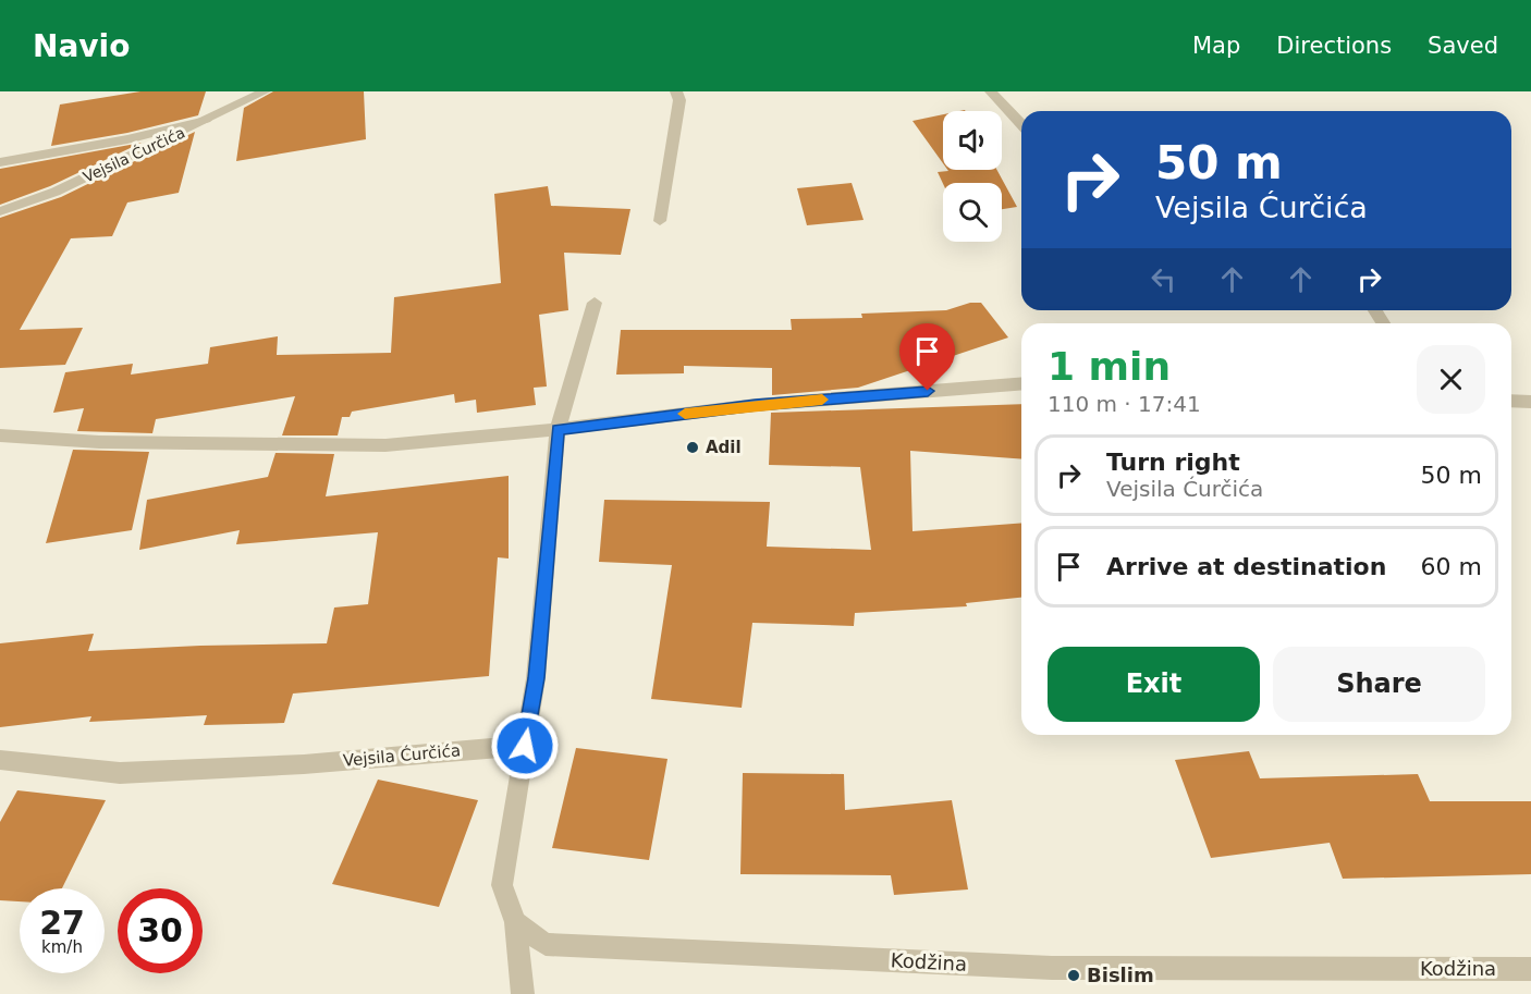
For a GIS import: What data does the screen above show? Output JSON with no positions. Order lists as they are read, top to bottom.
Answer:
{
  "streets": {
    "street": ["Vejsila Ćurčića", "Kodžina"]
  },
  "places": ["Adil", "Bislim"],
  "page": {
    "header": "Navio",
    "nav": ["Map", "Directions", "Saved"],
    "turn": ["50 m", "Vejsila Ćurčića"],
    "heading": ["1 min", "110 m · 17:41"],
    "list": [
      {
        "name": "Turn right",
        "note": "Vejsila Ćurčića",
        "value": "50 m"
      },
      {
        "name": "Arrive at destination",
        "value": "60 m"
      }
    ],
    "buttons": ["Exit", "Share"],
    "speed": "27 km/h",
    "limit": "30"
  }
}
